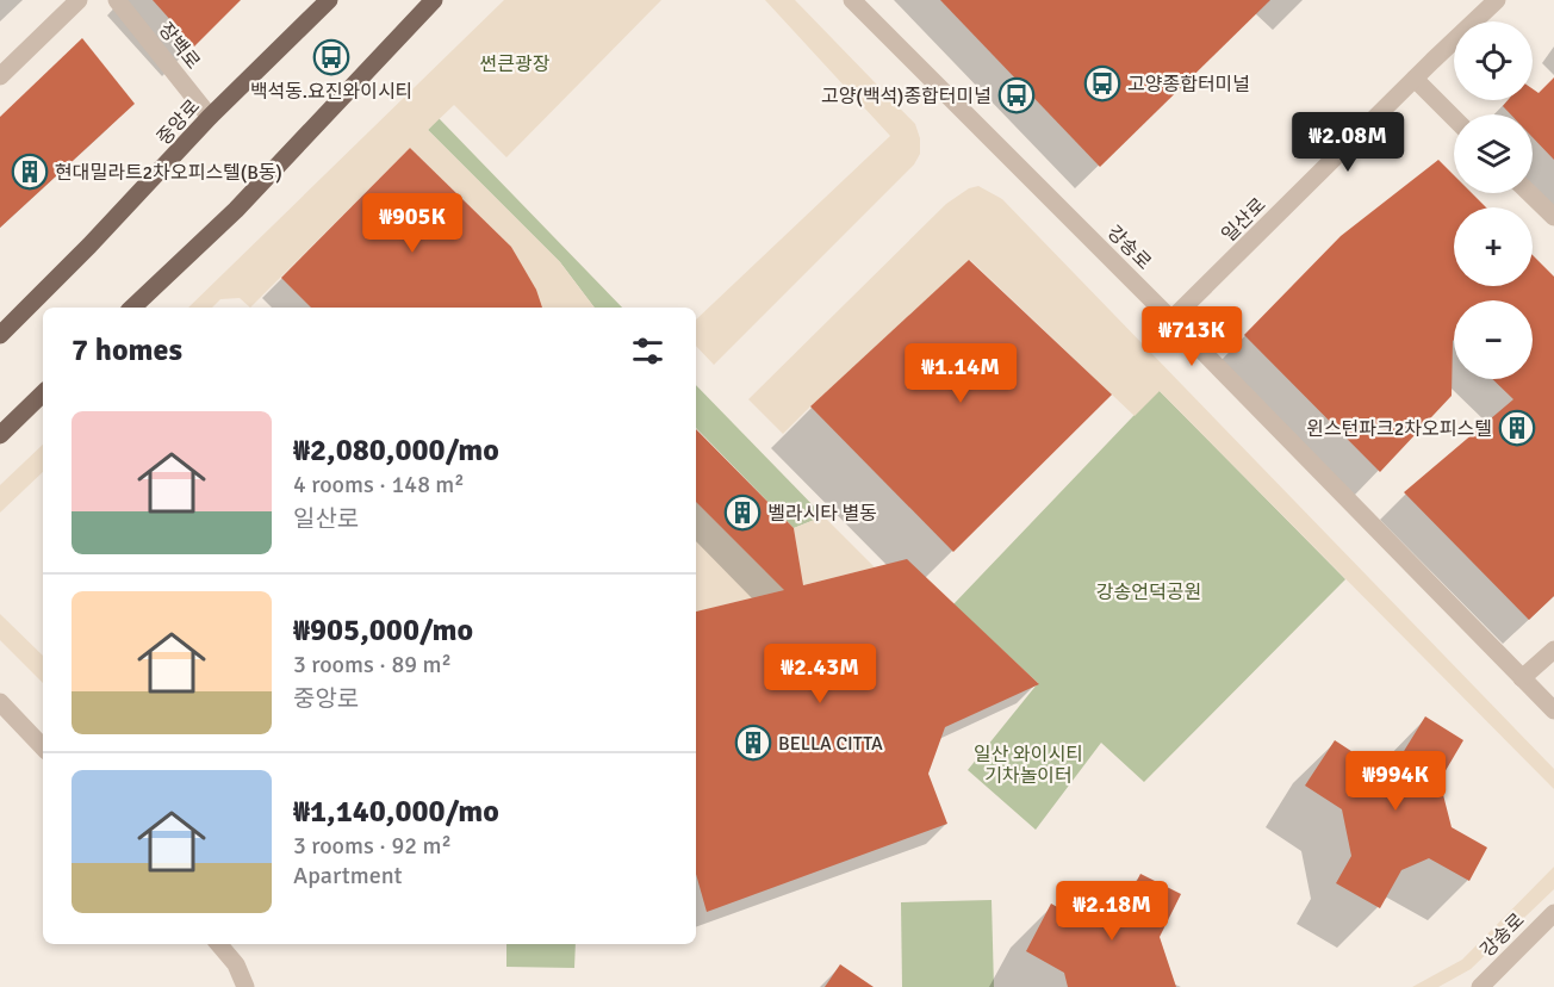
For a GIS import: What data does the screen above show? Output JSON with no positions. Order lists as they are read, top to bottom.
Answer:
{
  "streets": {
    "main road": ["중앙로"],
    "street": ["장백로", "일산로", "강송로"]
  },
  "crossings": [
    ["장백로", "중앙로"],
    ["일산로", "강송로"]
  ],
  "parks": ["썬큰광장", "강송언덕공원", "일산 와이시티 기차놀이터"],
  "places": {
    "bus stop": ["백석동.요진와이시티", "고양종합터미널", "고양(백석)종합터미널"],
    "building": [
      "현대밀라트2차오피스텔(B동)",
      "윈스턴파크2차오피스텔",
      "벨라시타 별동",
      "BELLA CITTA"
    ]
  },
  "page": {
    "map_buttons": ["+", "−"],
    "price": [
      "₩2.08M",
      "₩905K",
      "₩713K",
      "₩1.14M",
      "₩2.43M",
      "₩994K",
      "₩2.18M"
    ],
    "heading": "7 homes",
    "list": [
      {
        "name": "₩2,080,000/mo",
        "note": "4 rooms · 148 m² · 일산로"
      },
      {
        "name": "₩905,000/mo",
        "note": "3 rooms · 89 m² · 중앙로"
      },
      {
        "name": "₩1,140,000/mo",
        "note": "3 rooms · 92 m² · Apartment"
      }
    ]
  }
}
